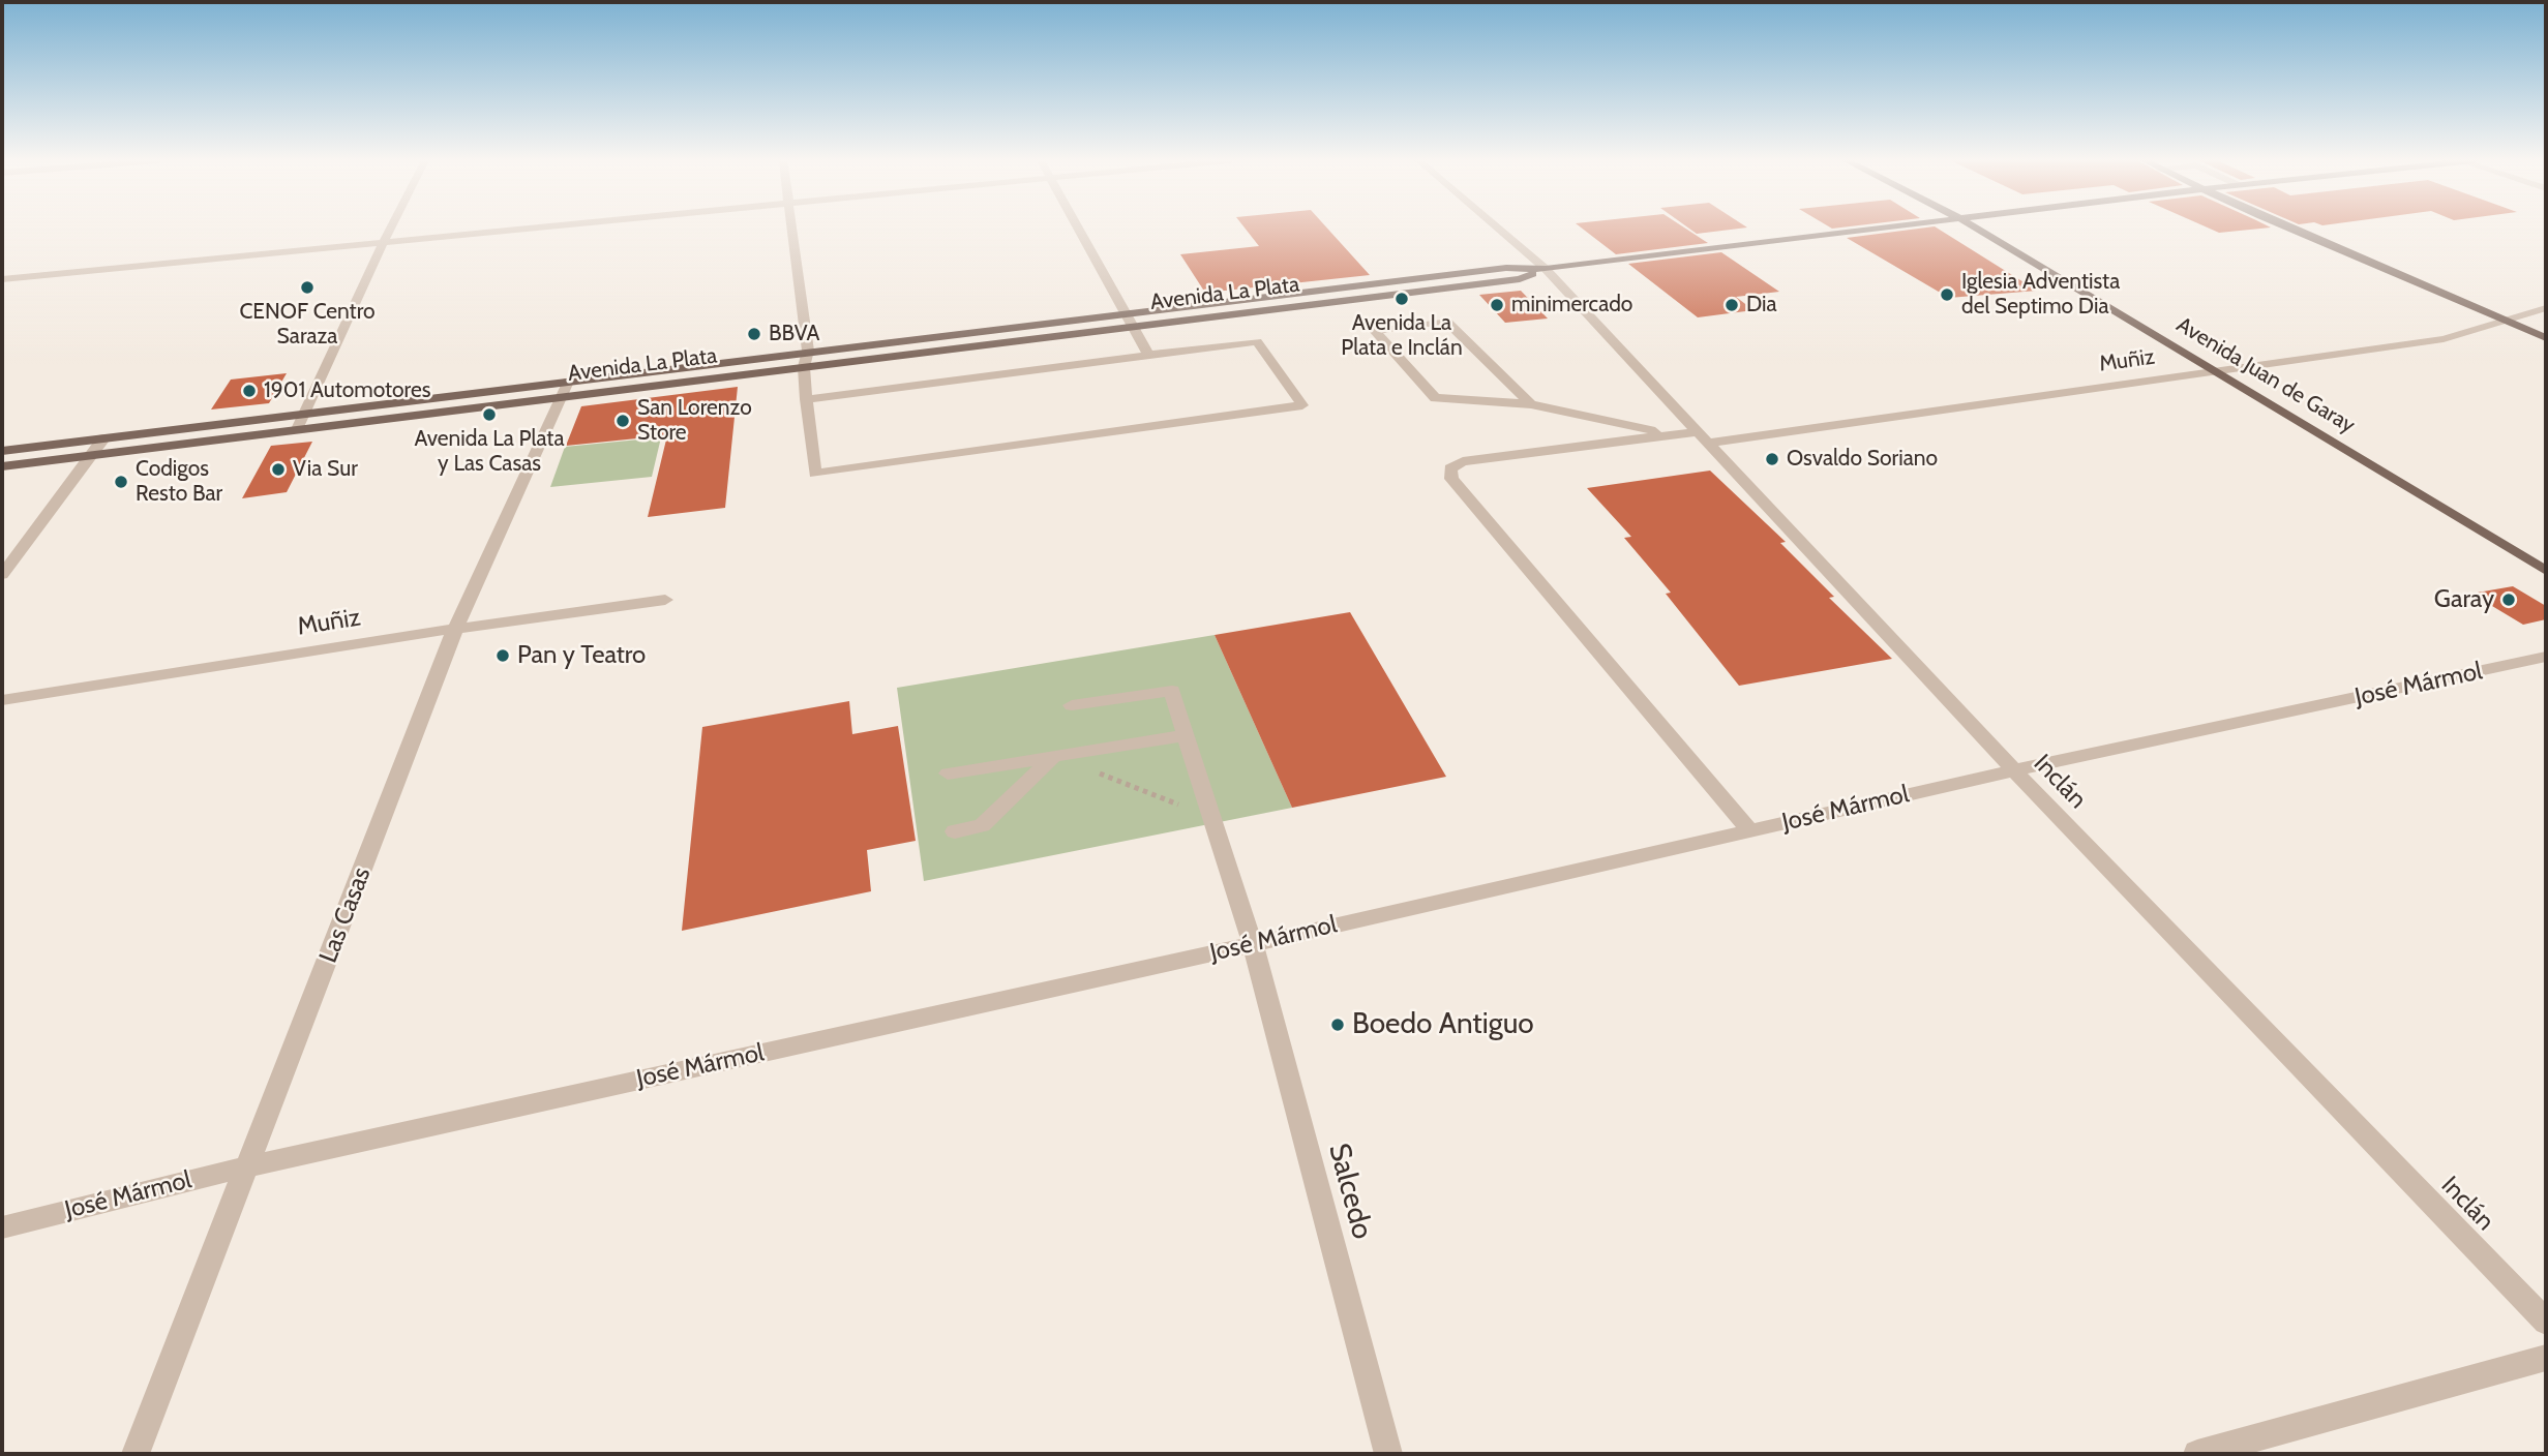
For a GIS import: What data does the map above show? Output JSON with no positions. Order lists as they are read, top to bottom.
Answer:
{
  "streets": {
    "main road": ["Avenida La Plata", "Avenida Juan de Garay"],
    "street": [
      "Muñiz",
      "José Mármol",
      "Inclán",
      "Las Casas",
      "Salcedo"
    ]
  },
  "crossings": [
    ["Avenida La Plata", "Inclán"],
    ["Avenida La Plata", "Las Casas"],
    ["Muñiz", "Avenida Juan de Garay"],
    ["Muñiz", "Inclán"],
    ["Muñiz", "Las Casas"],
    ["José Mármol", "Inclán"],
    ["José Mármol", "Las Casas"],
    ["José Mármol", "Salcedo"]
  ],
  "places": [
    "CENOF Centro Saraza",
    "Iglesia Adventista del Septimo Dia",
    "Avenida La Plata e Inclán",
    "minimercado",
    "Dia",
    "BBVA",
    "1901 Automotores",
    "Avenida La Plata y Las Casas",
    "San Lorenzo Store",
    "Osvaldo Soriano",
    "Via Sur",
    "Codigos Resto Bar",
    "Garay",
    "Pan y Teatro",
    "Boedo Antiguo"
  ]
}
